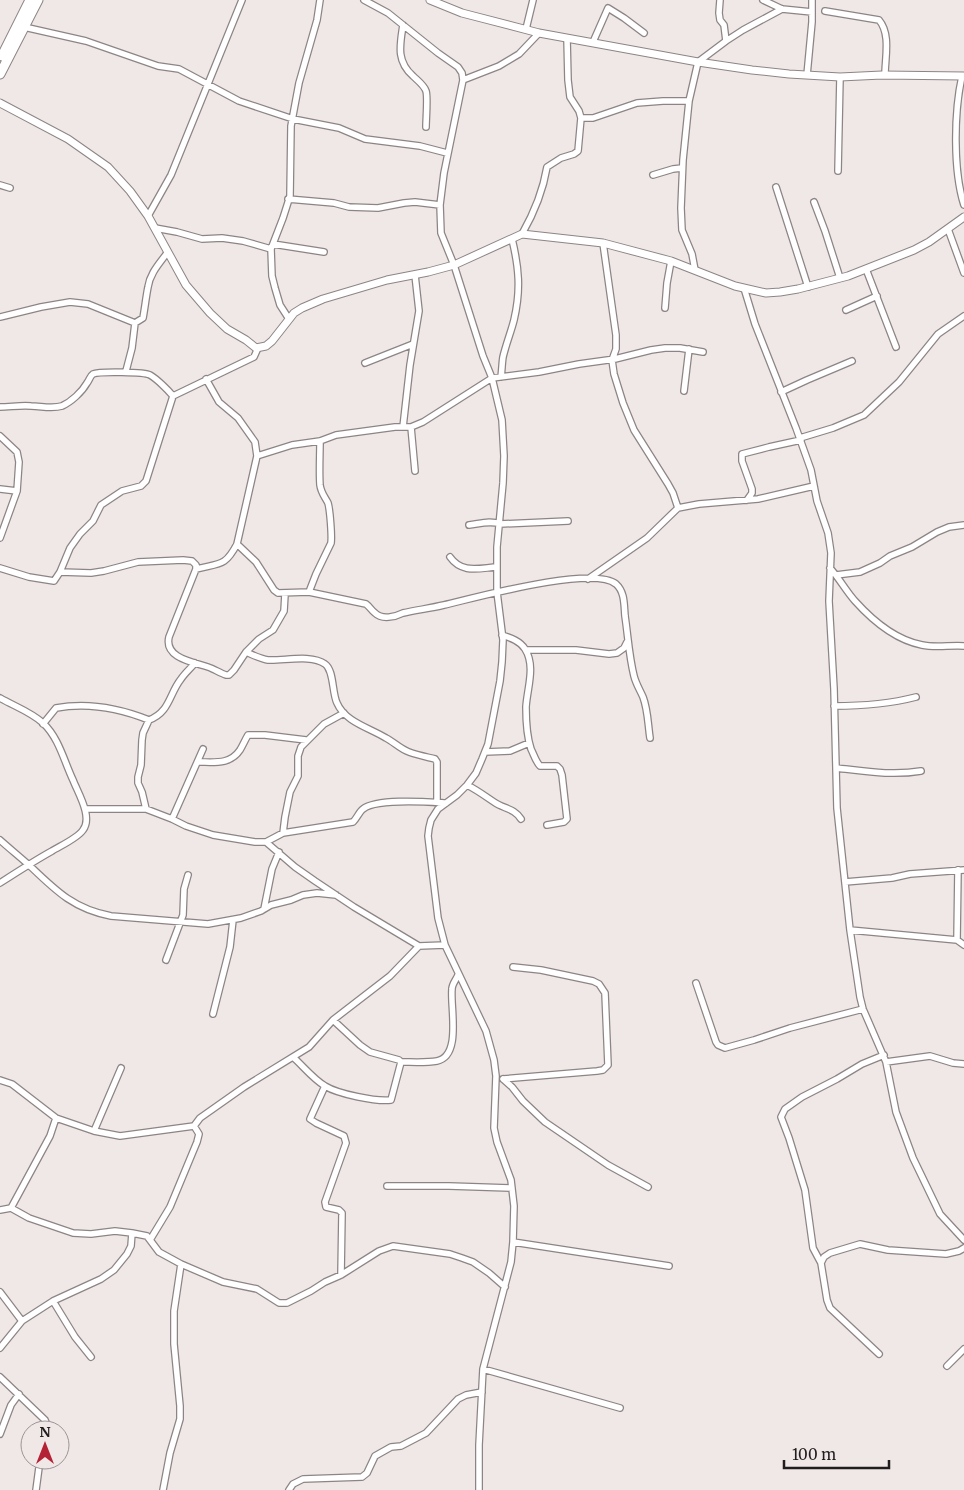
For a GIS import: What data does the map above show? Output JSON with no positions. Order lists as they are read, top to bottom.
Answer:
{
  "scale_bar": "100 m",
  "north": "top"
}
